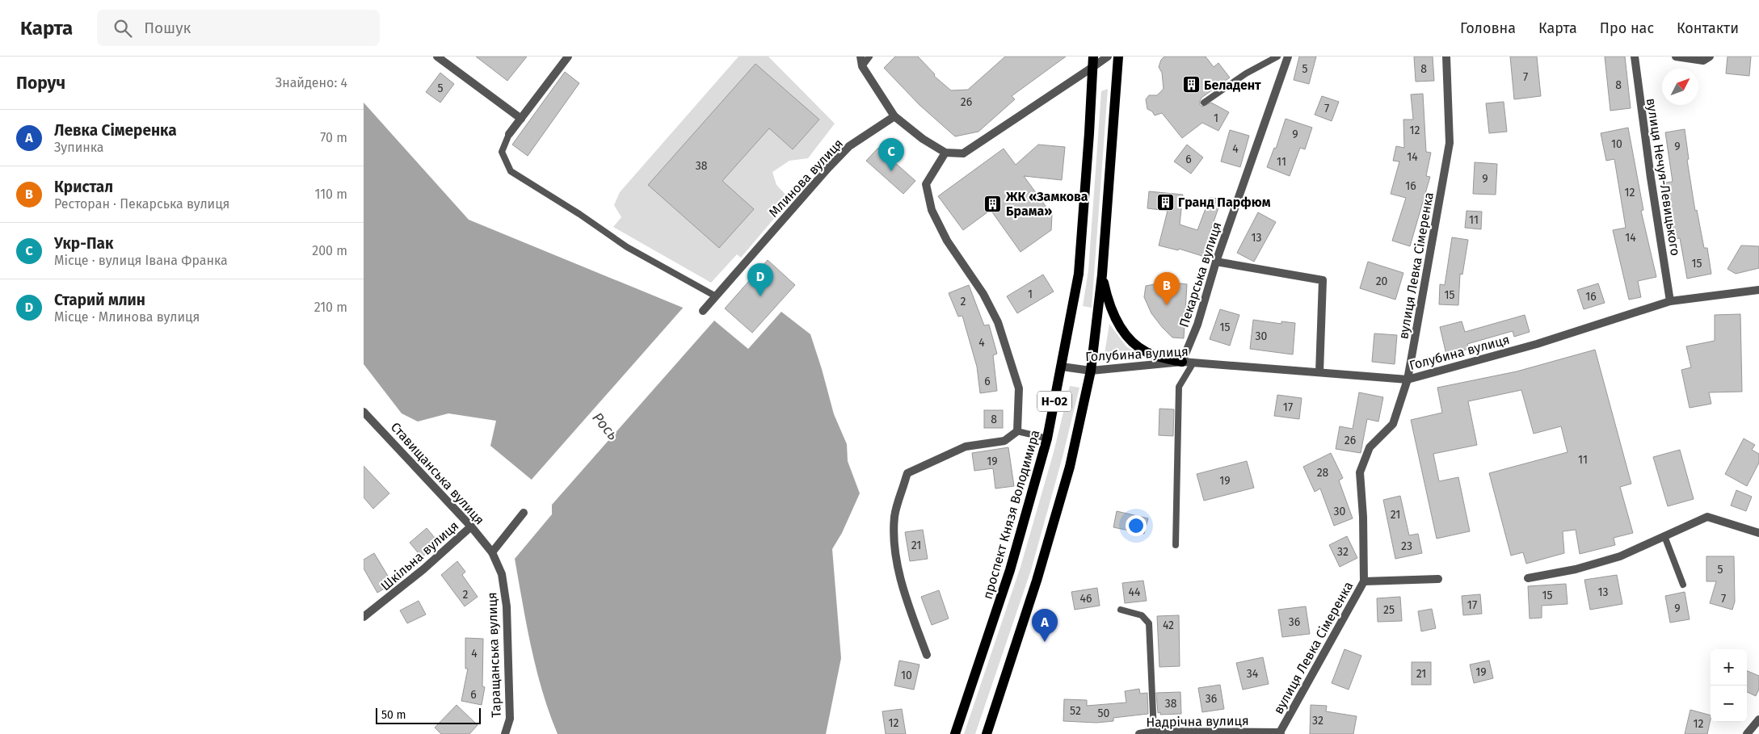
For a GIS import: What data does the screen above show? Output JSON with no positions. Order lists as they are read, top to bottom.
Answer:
{
  "streets": {
    "main road": ["Н-02", "проспект Князя Володимира"],
    "street": [
      "вулиця Нечуя-Левицького",
      "Млинова вулиця",
      "вулиця Левка Сімеренка",
      "Пекарська вулиця",
      "Голубина вулиця",
      "Ставищанська вулиця",
      "Шкільна вулиця",
      "Таращанська вулиця",
      "Надрічна вулиця"
    ]
  },
  "crossings": [
    ["вулиця Нечуя-Левицького", "Голубина вулиця"],
    ["вулиця Левка Сімеренка", "Голубина вулиця"],
    ["вулиця Левка Сімеренка", "Надрічна вулиця"],
    ["Пекарська вулиця", "Голубина вулиця"],
    ["Голубина вулиця", "Н-02"],
    ["Голубина вулиця", "проспект Князя Володимира"],
    ["Ставищанська вулиця", "Шкільна вулиця"],
    ["Ставищанська вулиця", "Таращанська вулиця"]
  ],
  "water": ["Рось"],
  "places": {
    "building": ["Беладент", "Гранд Парфюм", "ЖК «Замкова Брама»"]
  },
  "house_numbers": [
    "5",
    "8",
    "7",
    "8",
    "5",
    "26",
    "7",
    "1",
    "12",
    "9",
    "10",
    "9",
    "4",
    "14",
    "6",
    "11",
    "38",
    "9",
    "16",
    "12",
    "11",
    "13",
    "14",
    "15",
    "20",
    "1",
    "15",
    "16",
    "2",
    "15",
    "30",
    "4",
    "6",
    "17",
    "8",
    "26",
    "11",
    "19",
    "28",
    "19",
    "30",
    "21",
    "21",
    "23",
    "32",
    "5",
    "44",
    "13",
    "2",
    "15",
    "46",
    "7",
    "17",
    "9",
    "25",
    "36",
    "42",
    "4",
    "19",
    "34",
    "21",
    "10",
    "6",
    "36",
    "38",
    "52",
    "50",
    "32",
    "12",
    "12"
  ],
  "scale_bar": "50 m",
  "north": "top right",
  "page": {
    "header": "Карта",
    "search": "Пошук",
    "nav": [
      "Головна",
      "Карта",
      "Про нас",
      "Контакти"
    ],
    "heading": ["Поруч", "Знайдено: 4"],
    "list": [
      {
        "mark": "A",
        "name": "Левка Сімеренка",
        "note": "Зупинка",
        "value": "70 m"
      },
      {
        "mark": "B",
        "name": "Кристал",
        "note": "Ресторан · Пекарська вулиця",
        "value": "110 m"
      },
      {
        "mark": "C",
        "name": "Укр-Пак",
        "note": "Місце · вулиця Івана Франка",
        "value": "200 m"
      },
      {
        "mark": "D",
        "name": "Старий млин",
        "note": "Місце · Млинова вулиця",
        "value": "210 m"
      }
    ],
    "pins": [
      "C",
      "D",
      "B",
      "A"
    ],
    "map_buttons": ["+", "−"],
    "scale": "50 m"
  }
}
